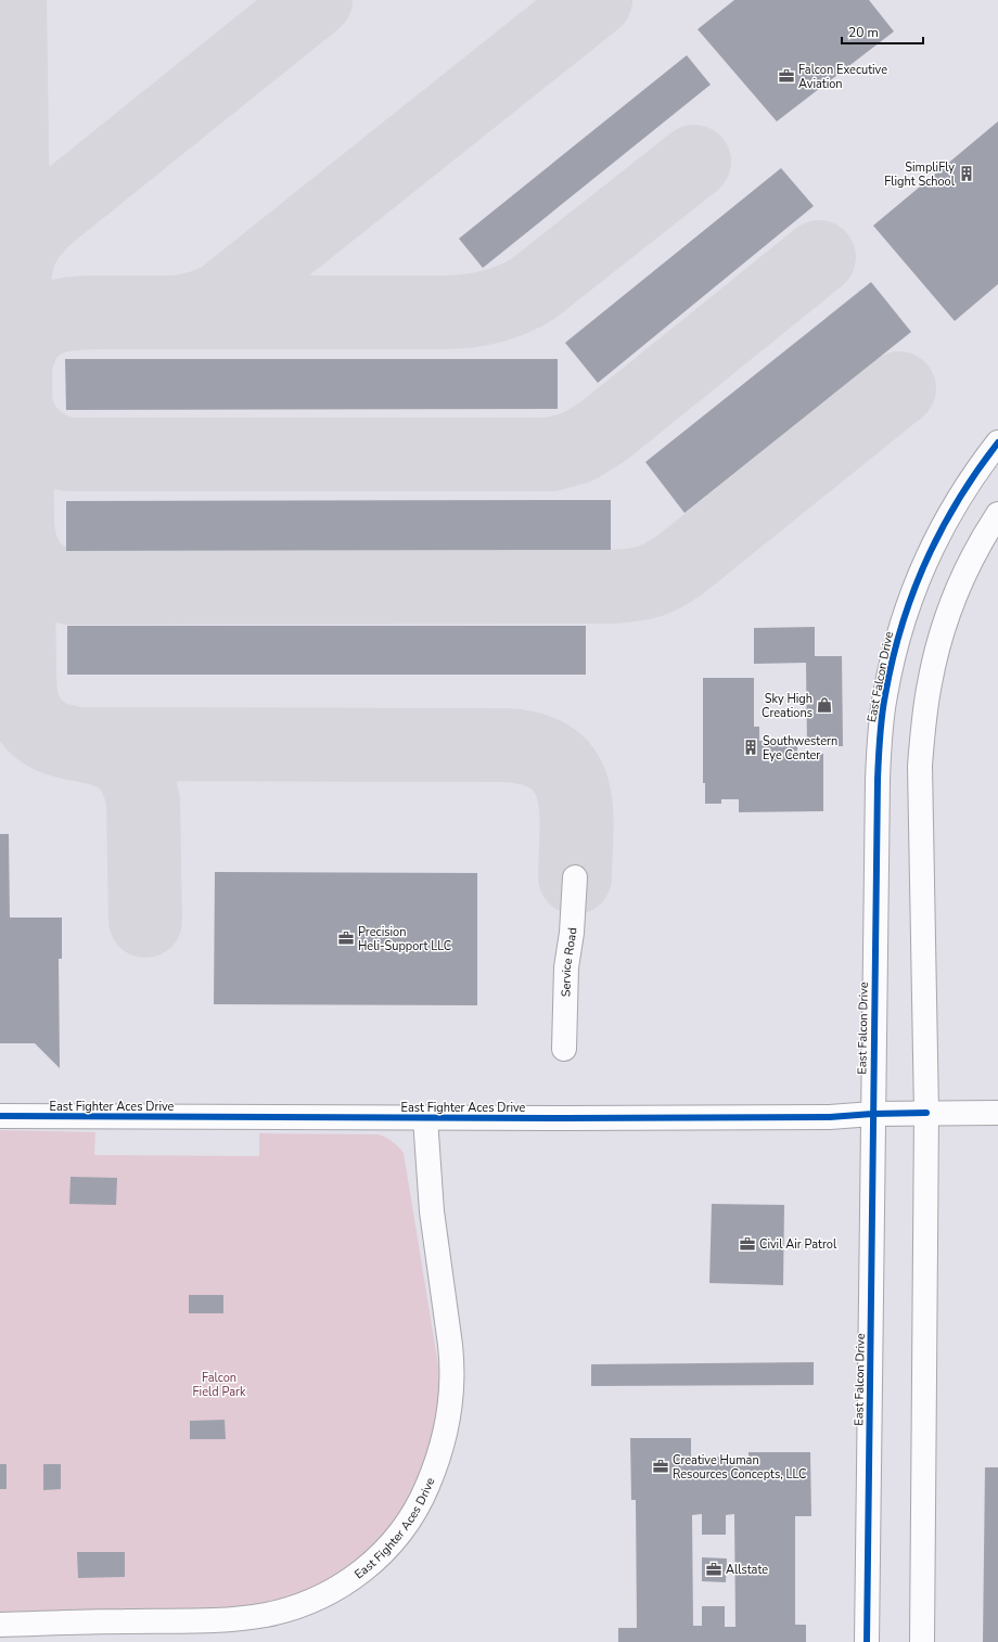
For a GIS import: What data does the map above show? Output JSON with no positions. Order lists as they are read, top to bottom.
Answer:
{
  "streets": {
    "street": ["East Falcon Drive", "Service Road", "East Fighter Aces Drive"]
  },
  "crossings": [
    ["East Falcon Drive", "East Fighter Aces Drive"]
  ],
  "parks": ["Falcon Field Park"],
  "places": {
    "office": [
      "Falcon Executive Aviation",
      "Precision Heli-Support LLC",
      "Civil Air Patrol",
      "Creative Human Resources Concepts, LLC",
      "Allstate"
    ],
    "building": ["SimpliFly Flight School", "Southwestern Eye Center"],
    "shop": ["Sky High Creations"]
  },
  "scale_bar": "20 m"
}
